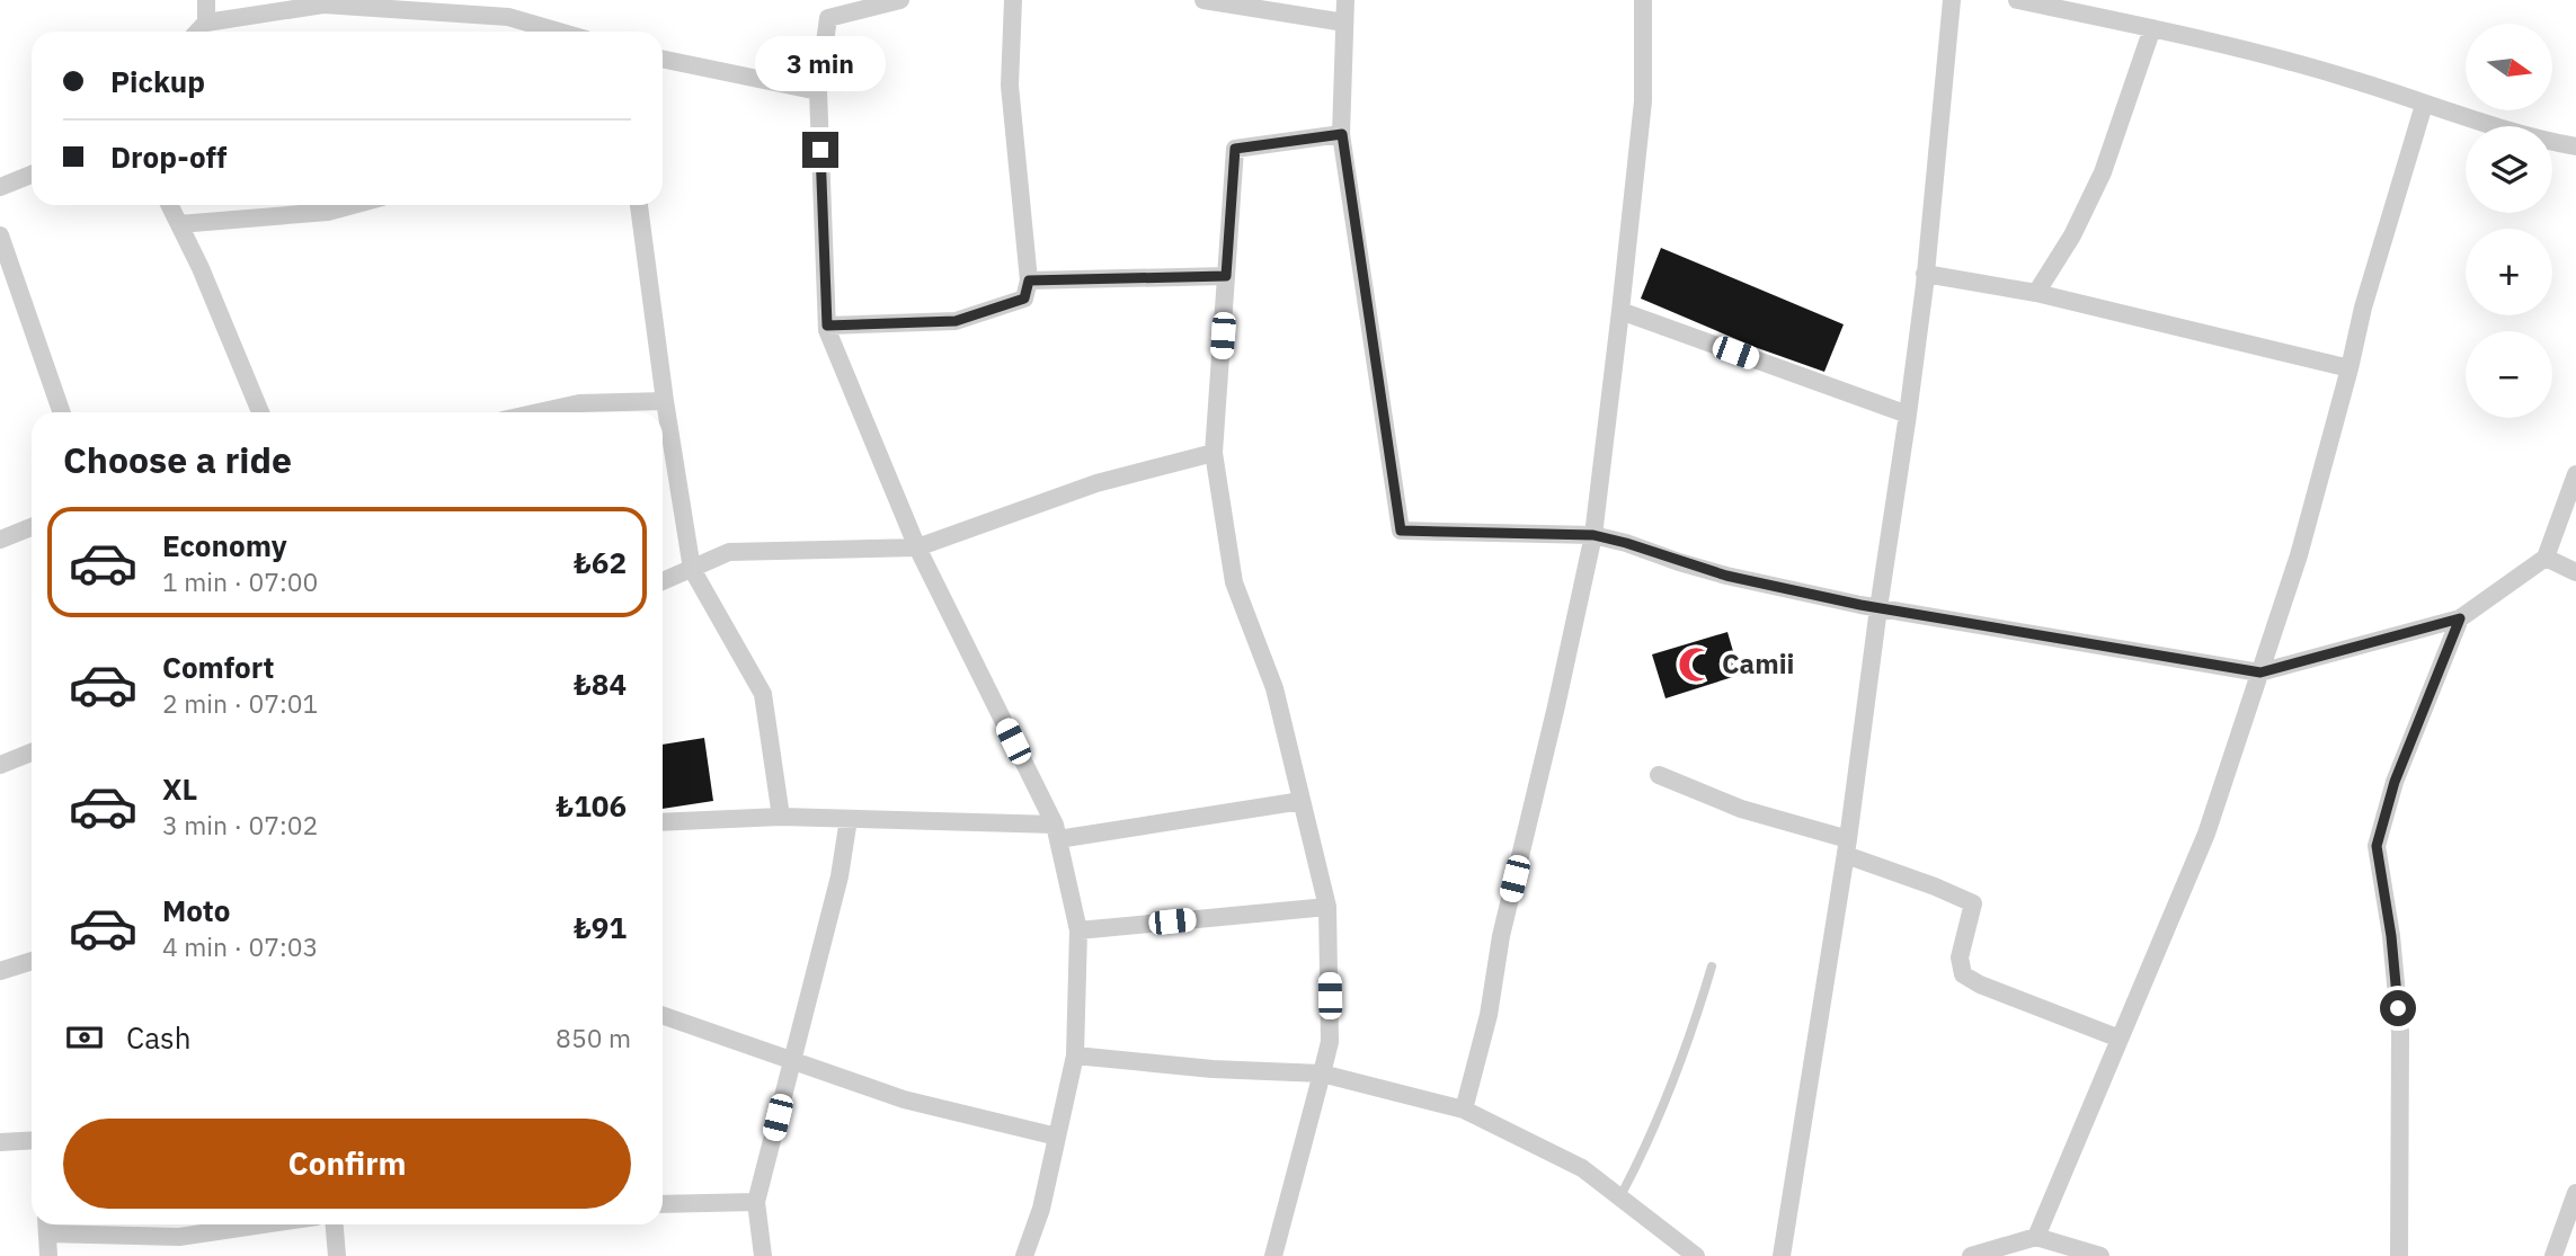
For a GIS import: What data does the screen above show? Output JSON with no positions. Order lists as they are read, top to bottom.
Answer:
{
  "places": {
    "mosque": ["Camii"]
  },
  "north": "right",
  "page": {
    "map_buttons": ["+", "−"],
    "banner": ["Pickup", "Drop-off"],
    "bubble": "3 min",
    "heading": "Choose a ride",
    "list": [
      {
        "name": "Economy",
        "note": "1 min · 07:00",
        "value": "₺62"
      },
      {
        "name": "Comfort",
        "note": "2 min · 07:01",
        "value": "₺84"
      },
      {
        "name": "XL",
        "note": "3 min · 07:02",
        "value": "₺106"
      },
      {
        "name": "Moto",
        "note": "4 min · 07:03",
        "value": "₺91"
      }
    ],
    "pay": ["Cash", "850 m"],
    "buttons": "Confirm"
  }
}
